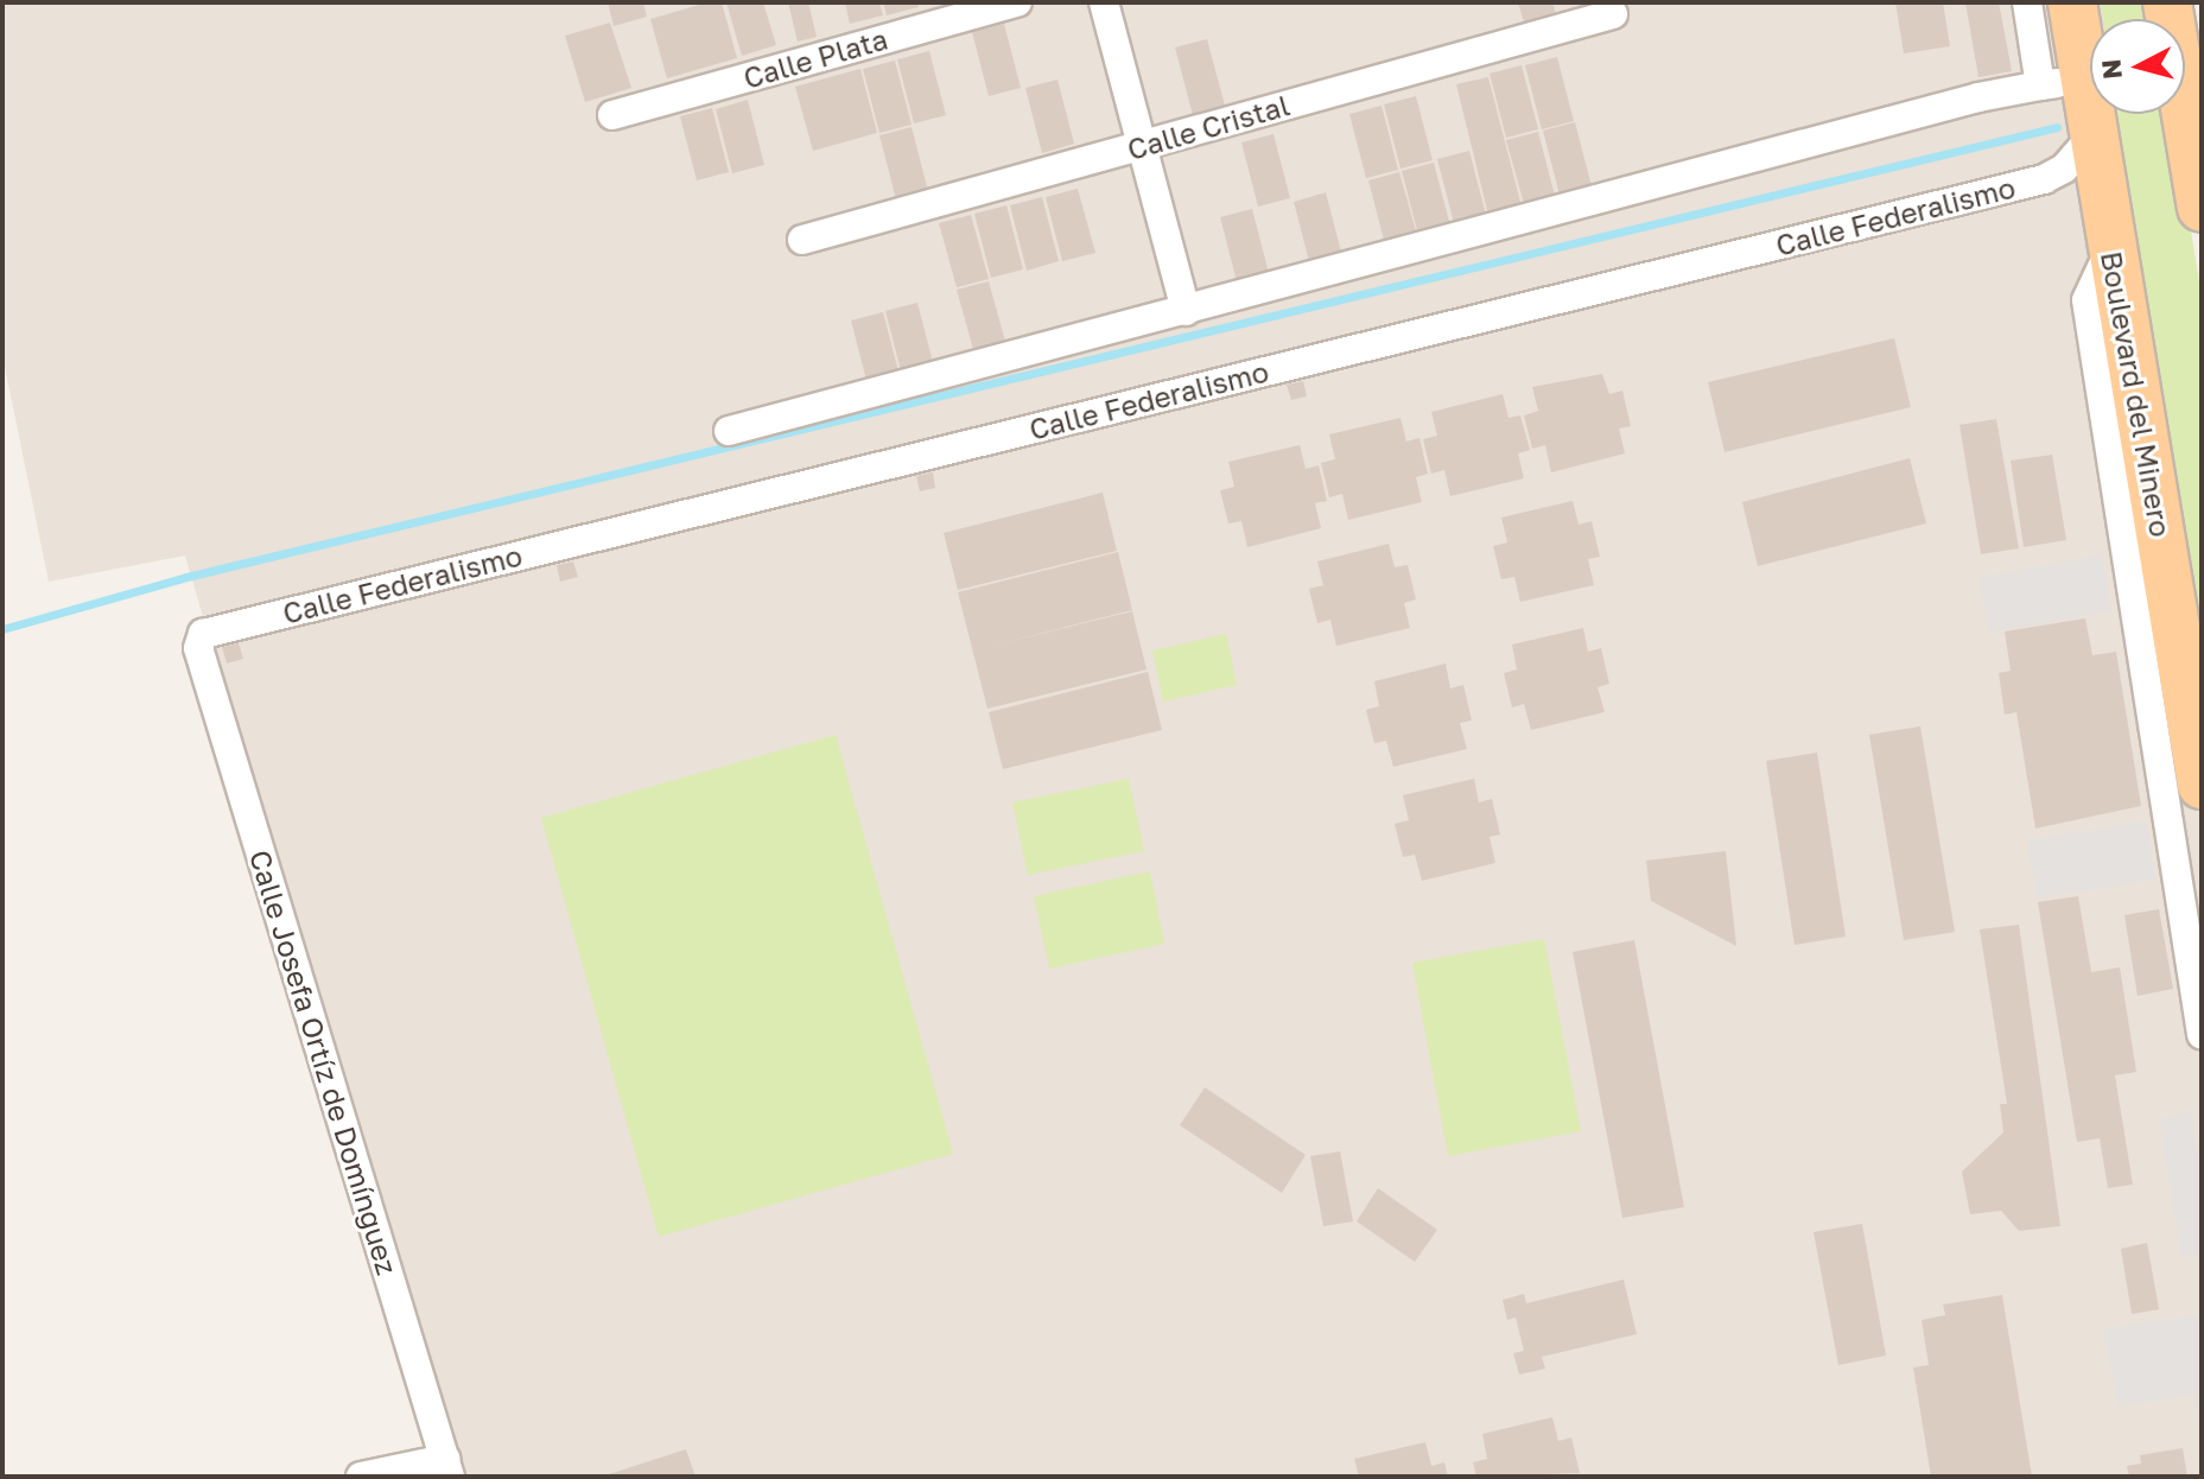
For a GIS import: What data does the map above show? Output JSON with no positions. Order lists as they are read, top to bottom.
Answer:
{
  "streets": {
    "main road": ["Boulevard del Minero"],
    "street": [
      "Calle Plata",
      "Calle Cristal",
      "Calle Federalismo",
      "Calle Josefa Ortíz de Domínguez"
    ]
  },
  "crossings": [
    ["Calle Federalismo", "Boulevard del Minero"],
    ["Calle Federalismo", "Calle Josefa Ortíz de Domínguez"]
  ],
  "north": "left"
}
